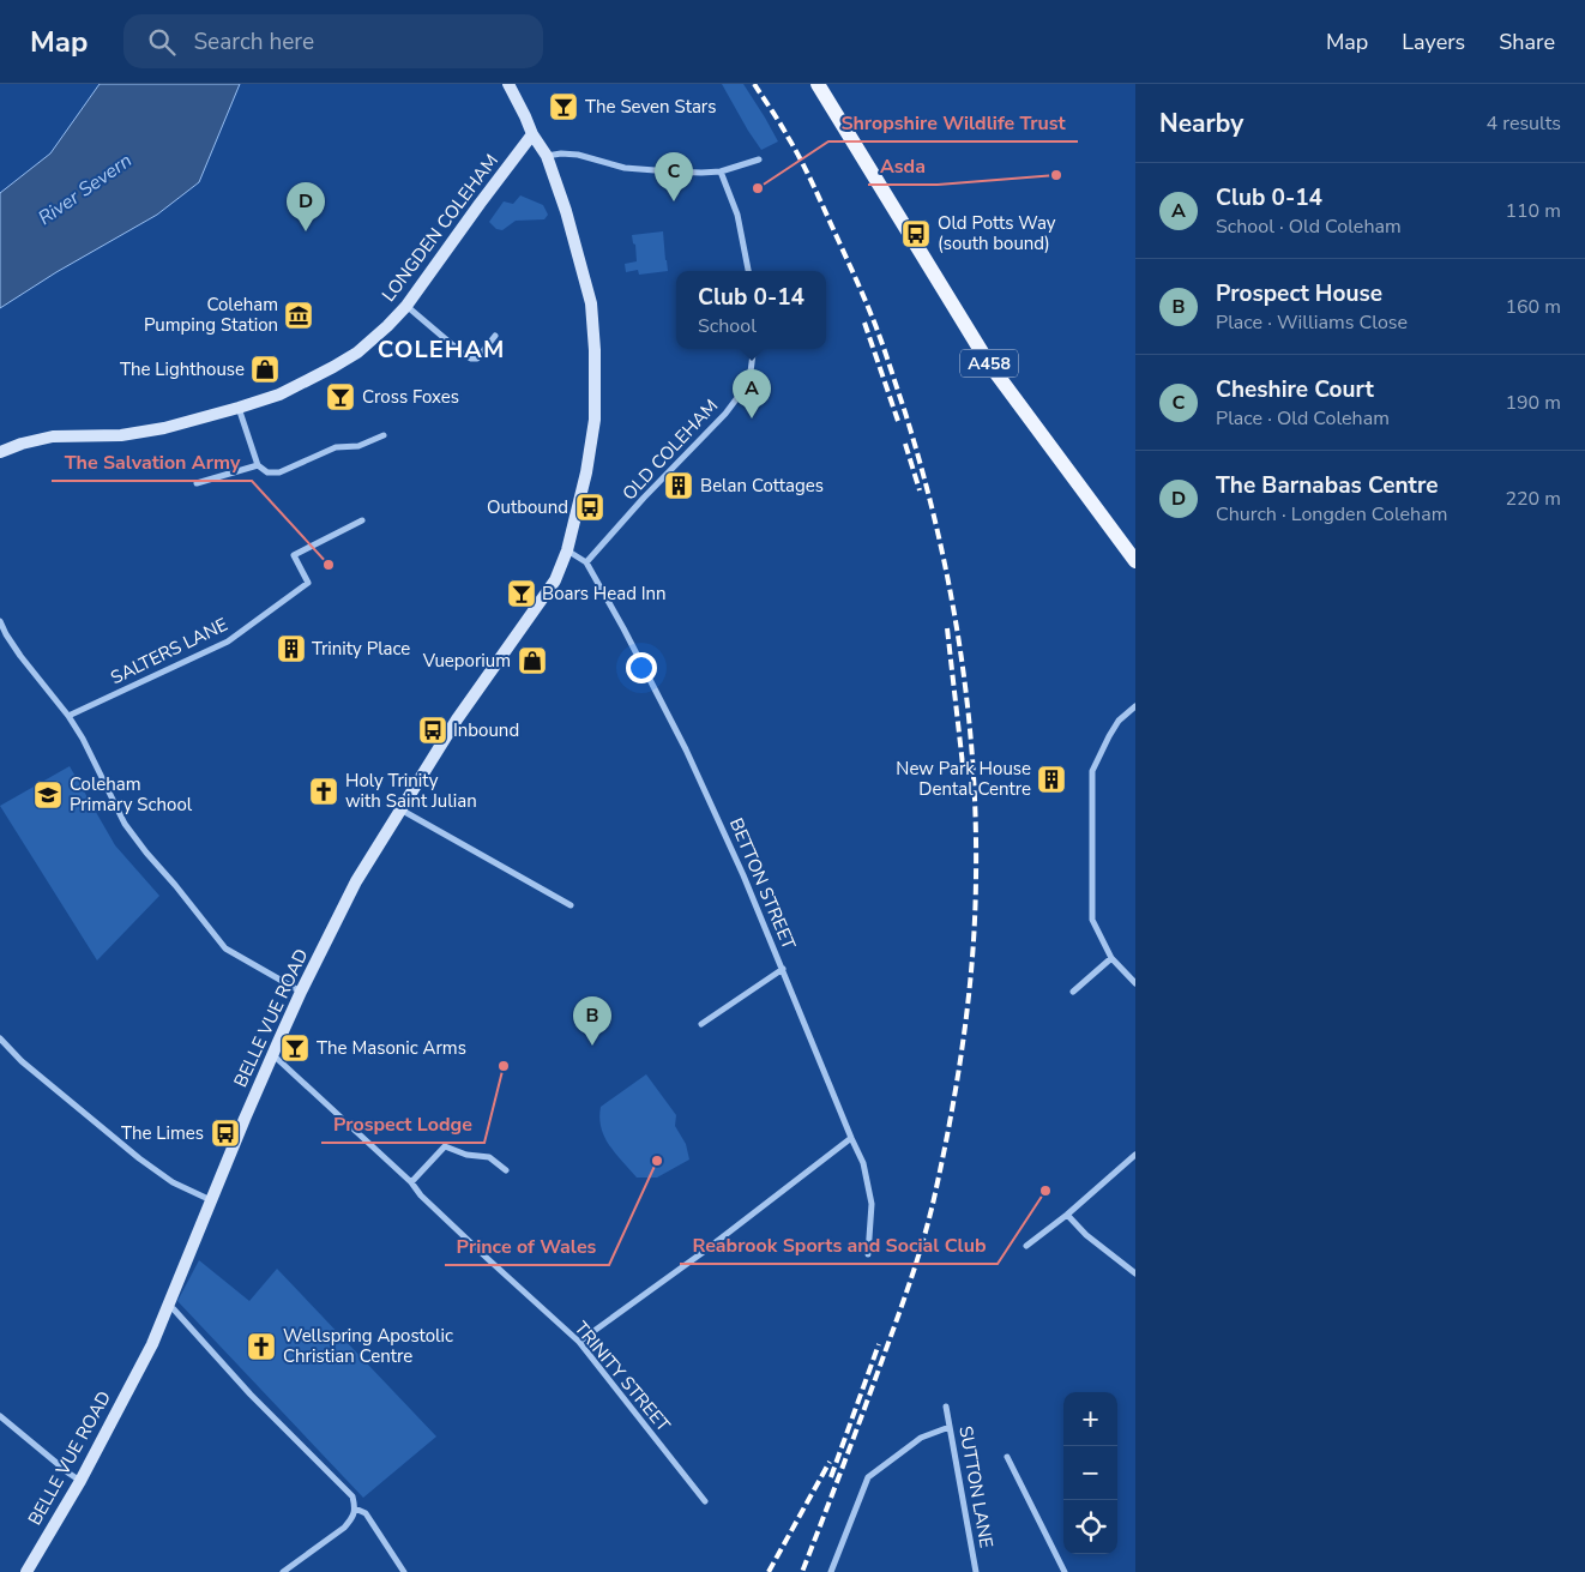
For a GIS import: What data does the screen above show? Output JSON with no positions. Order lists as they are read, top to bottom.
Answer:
{
  "streets": {
    "main road": ["A458"],
    "street": [
      "LONGDEN COLEHAM",
      "OLD COLEHAM",
      "SALTERS LANE",
      "BETTON STREET",
      "BELLE VUE ROAD",
      "TRINITY STREET",
      "SUTTON LANE"
    ]
  },
  "crossings": [
    ["LONGDEN COLEHAM", "BELLE VUE ROAD"],
    ["OLD COLEHAM", "BETTON STREET"],
    ["BETTON STREET", "BELLE VUE ROAD"],
    ["BELLE VUE ROAD", "TRINITY STREET"]
  ],
  "districts": ["COLEHAM"],
  "water": ["River Severn"],
  "places": {
    "bar": [
      "The Seven Stars",
      "Cross Foxes",
      "Boars Head Inn",
      "The Masonic Arms"
    ],
    "other": [
      "Asda",
      "Shropshire Wildlife Trust",
      "The Salvation Army",
      "Prospect Lodge",
      "Prince of Wales",
      "Reabrook Sports and Social Club"
    ],
    "bus stop": [
      "Old Potts Way (south bound)",
      "Outbound",
      "Inbound",
      "The Limes"
    ],
    "museum": ["Coleham Pumping Station"],
    "shop": ["The Lighthouse", "Vueporium"],
    "building": ["Belan Cottages", "Trinity Place", "New Park House Dental Centre"],
    "church": ["Holy Trinity with Saint Julian", "Wellspring Apostolic Christian Centre"],
    "school or university": ["Coleham Primary School"]
  },
  "page": {
    "header": "Map",
    "search": "Search here",
    "nav": ["Map", "Layers", "Share"],
    "heading": ["Nearby", "4 results"],
    "pins": [
      "C",
      "D",
      "A",
      "B"
    ],
    "list": [
      {
        "mark": "A",
        "name": "Club 0-14",
        "note": "School · Old Coleham",
        "value": "110 m"
      },
      {
        "mark": "B",
        "name": "Prospect House",
        "note": "Place · Williams Close",
        "value": "160 m"
      },
      {
        "mark": "C",
        "name": "Cheshire Court",
        "note": "Place · Old Coleham",
        "value": "190 m"
      },
      {
        "mark": "D",
        "name": "The Barnabas Centre",
        "note": "Church · Longden Coleham",
        "value": "220 m"
      }
    ],
    "popup": ["Club 0-14", "School"],
    "map_buttons": ["+", "−"]
  }
}
